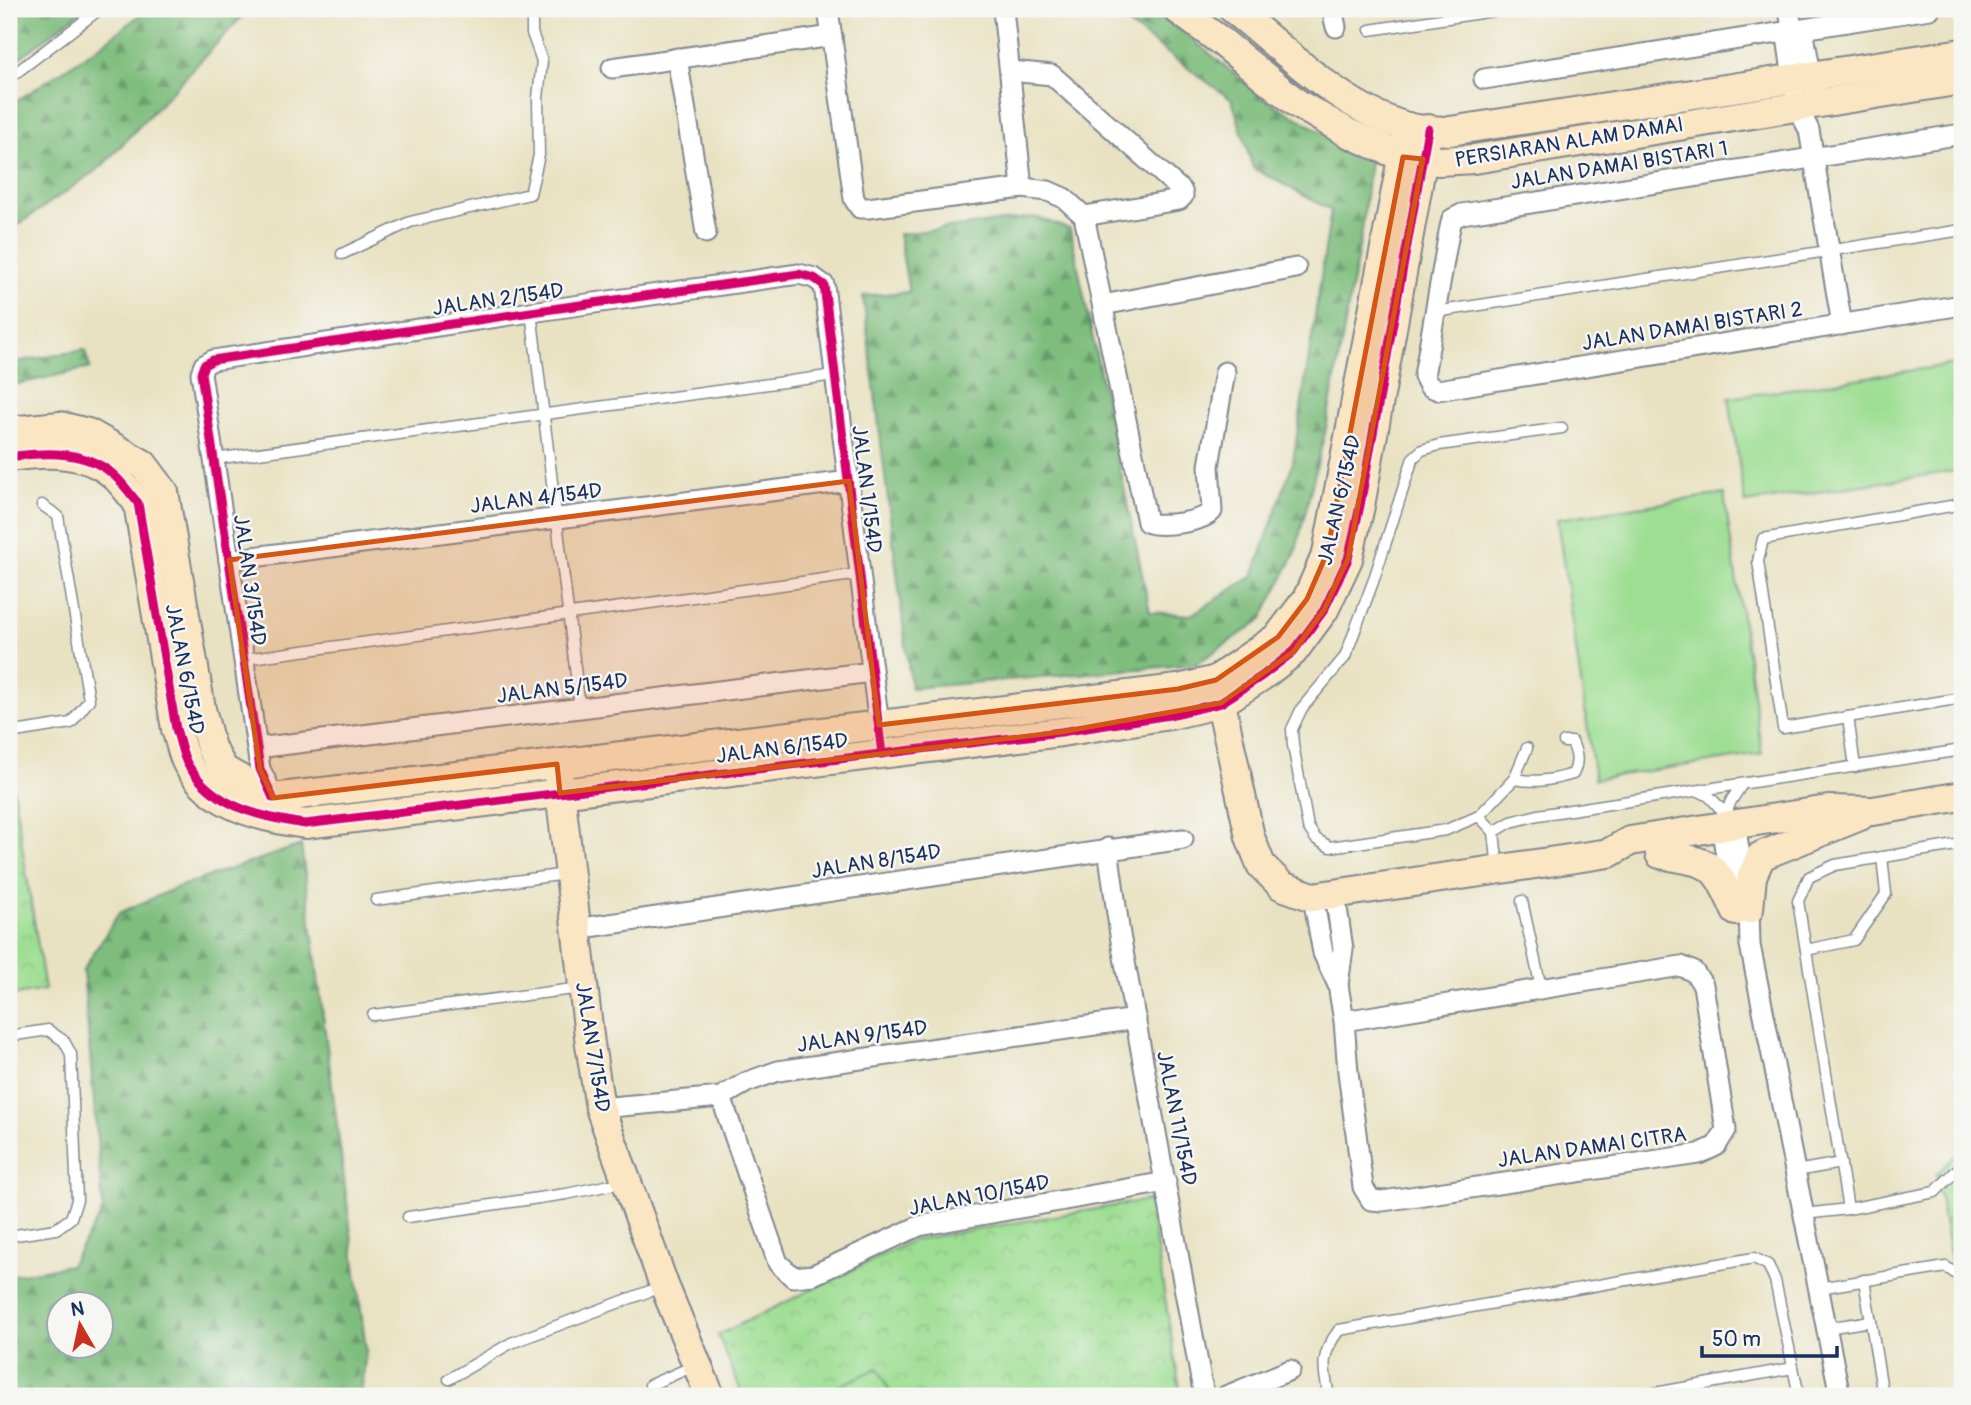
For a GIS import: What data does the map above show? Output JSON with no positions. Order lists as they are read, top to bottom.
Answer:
{
  "streets": {
    "street": [
      "PERSIARAN ALAM DAMAI",
      "JALAN DAMAI BISTARI 1",
      "JALAN 2/154D",
      "JALAN DAMAI BISTARI 2",
      "JALAN 1/154D",
      "JALAN 4/154D",
      "JALAN 6/154D",
      "JALAN 3/154D",
      "JALAN 5/154D",
      "JALAN 8/154D",
      "JALAN 9/154D",
      "JALAN 7/154D",
      "JALAN 11/154D",
      "JALAN DAMAI CITRA",
      "JALAN 10/154D"
    ]
  },
  "crossings": [
    ["PERSIARAN ALAM DAMAI", "JALAN 6/154D"],
    ["JALAN DAMAI BISTARI 1", "JALAN DAMAI BISTARI 2"],
    ["JALAN 2/154D", "JALAN 1/154D"],
    ["JALAN 2/154D", "JALAN 3/154D"],
    ["JALAN 1/154D", "JALAN 4/154D"],
    ["JALAN 1/154D", "JALAN 6/154D"],
    ["JALAN 1/154D", "JALAN 5/154D"],
    ["JALAN 4/154D", "JALAN 3/154D"],
    ["JALAN 6/154D", "JALAN 3/154D"],
    ["JALAN 6/154D", "JALAN 7/154D"],
    ["JALAN 3/154D", "JALAN 5/154D"],
    ["JALAN 8/154D", "JALAN 7/154D"],
    ["JALAN 8/154D", "JALAN 11/154D"],
    ["JALAN 9/154D", "JALAN 7/154D"],
    ["JALAN 9/154D", "JALAN 11/154D"],
    ["JALAN 9/154D", "JALAN 10/154D"],
    ["JALAN 11/154D", "JALAN 10/154D"]
  ],
  "scale_bar": "50 m",
  "north": "top"
}
